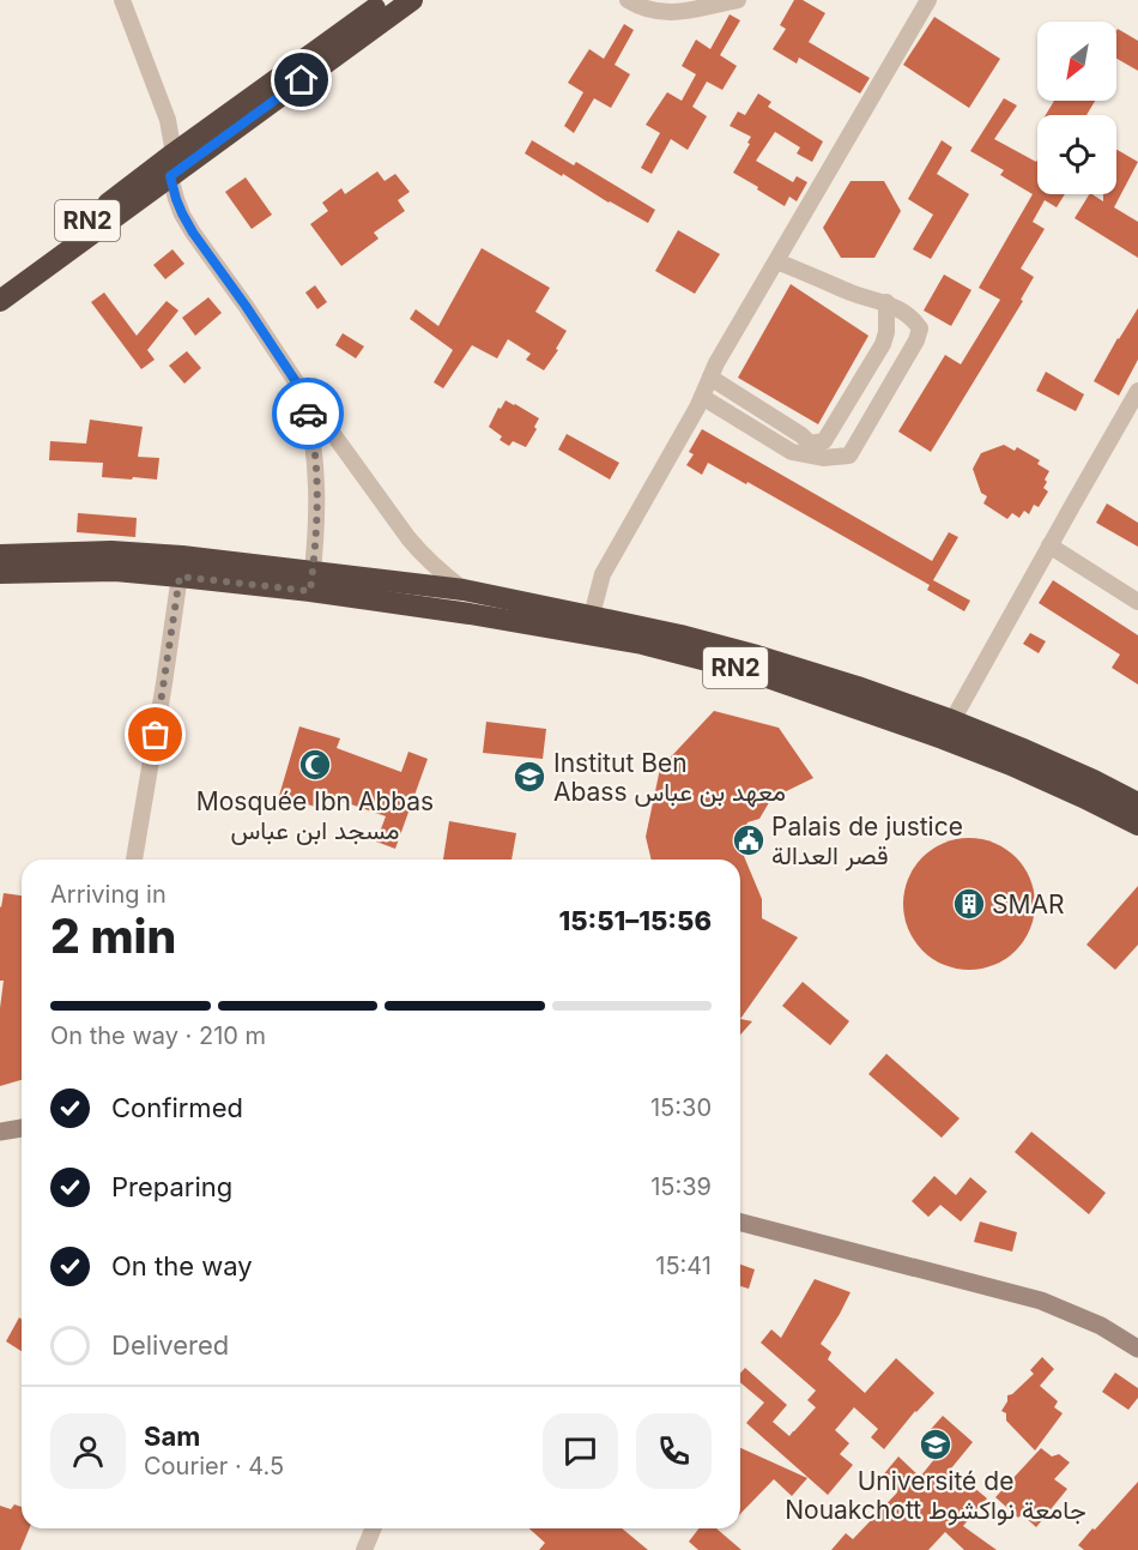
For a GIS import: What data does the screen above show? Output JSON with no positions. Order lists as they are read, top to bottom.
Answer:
{
  "streets": {
    "highway": ["RN2"]
  },
  "places": {
    "mosque": ["Mosquée Ibn Abbas مسجد ابن عباس"],
    "school or university": ["Institut Ben Abass معهد بن عباس", "Université de Nouakchott جامعة نواكشوط"],
    "public building": ["Palais de justice قصر العدالة"],
    "building": ["SMAR"]
  },
  "north": "bottom left",
  "page": {
    "heading": ["2 min", "Arriving in", "15:51–15:56"],
    "panel": ["Sam", "Courier · 4.5"],
    "bar": "On the way · 210 m",
    "list": [
      ["Confirmed", "15:30"],
      ["Preparing", "15:39"],
      ["On the way", "15:41"],
      "Delivered"
    ]
  }
}
